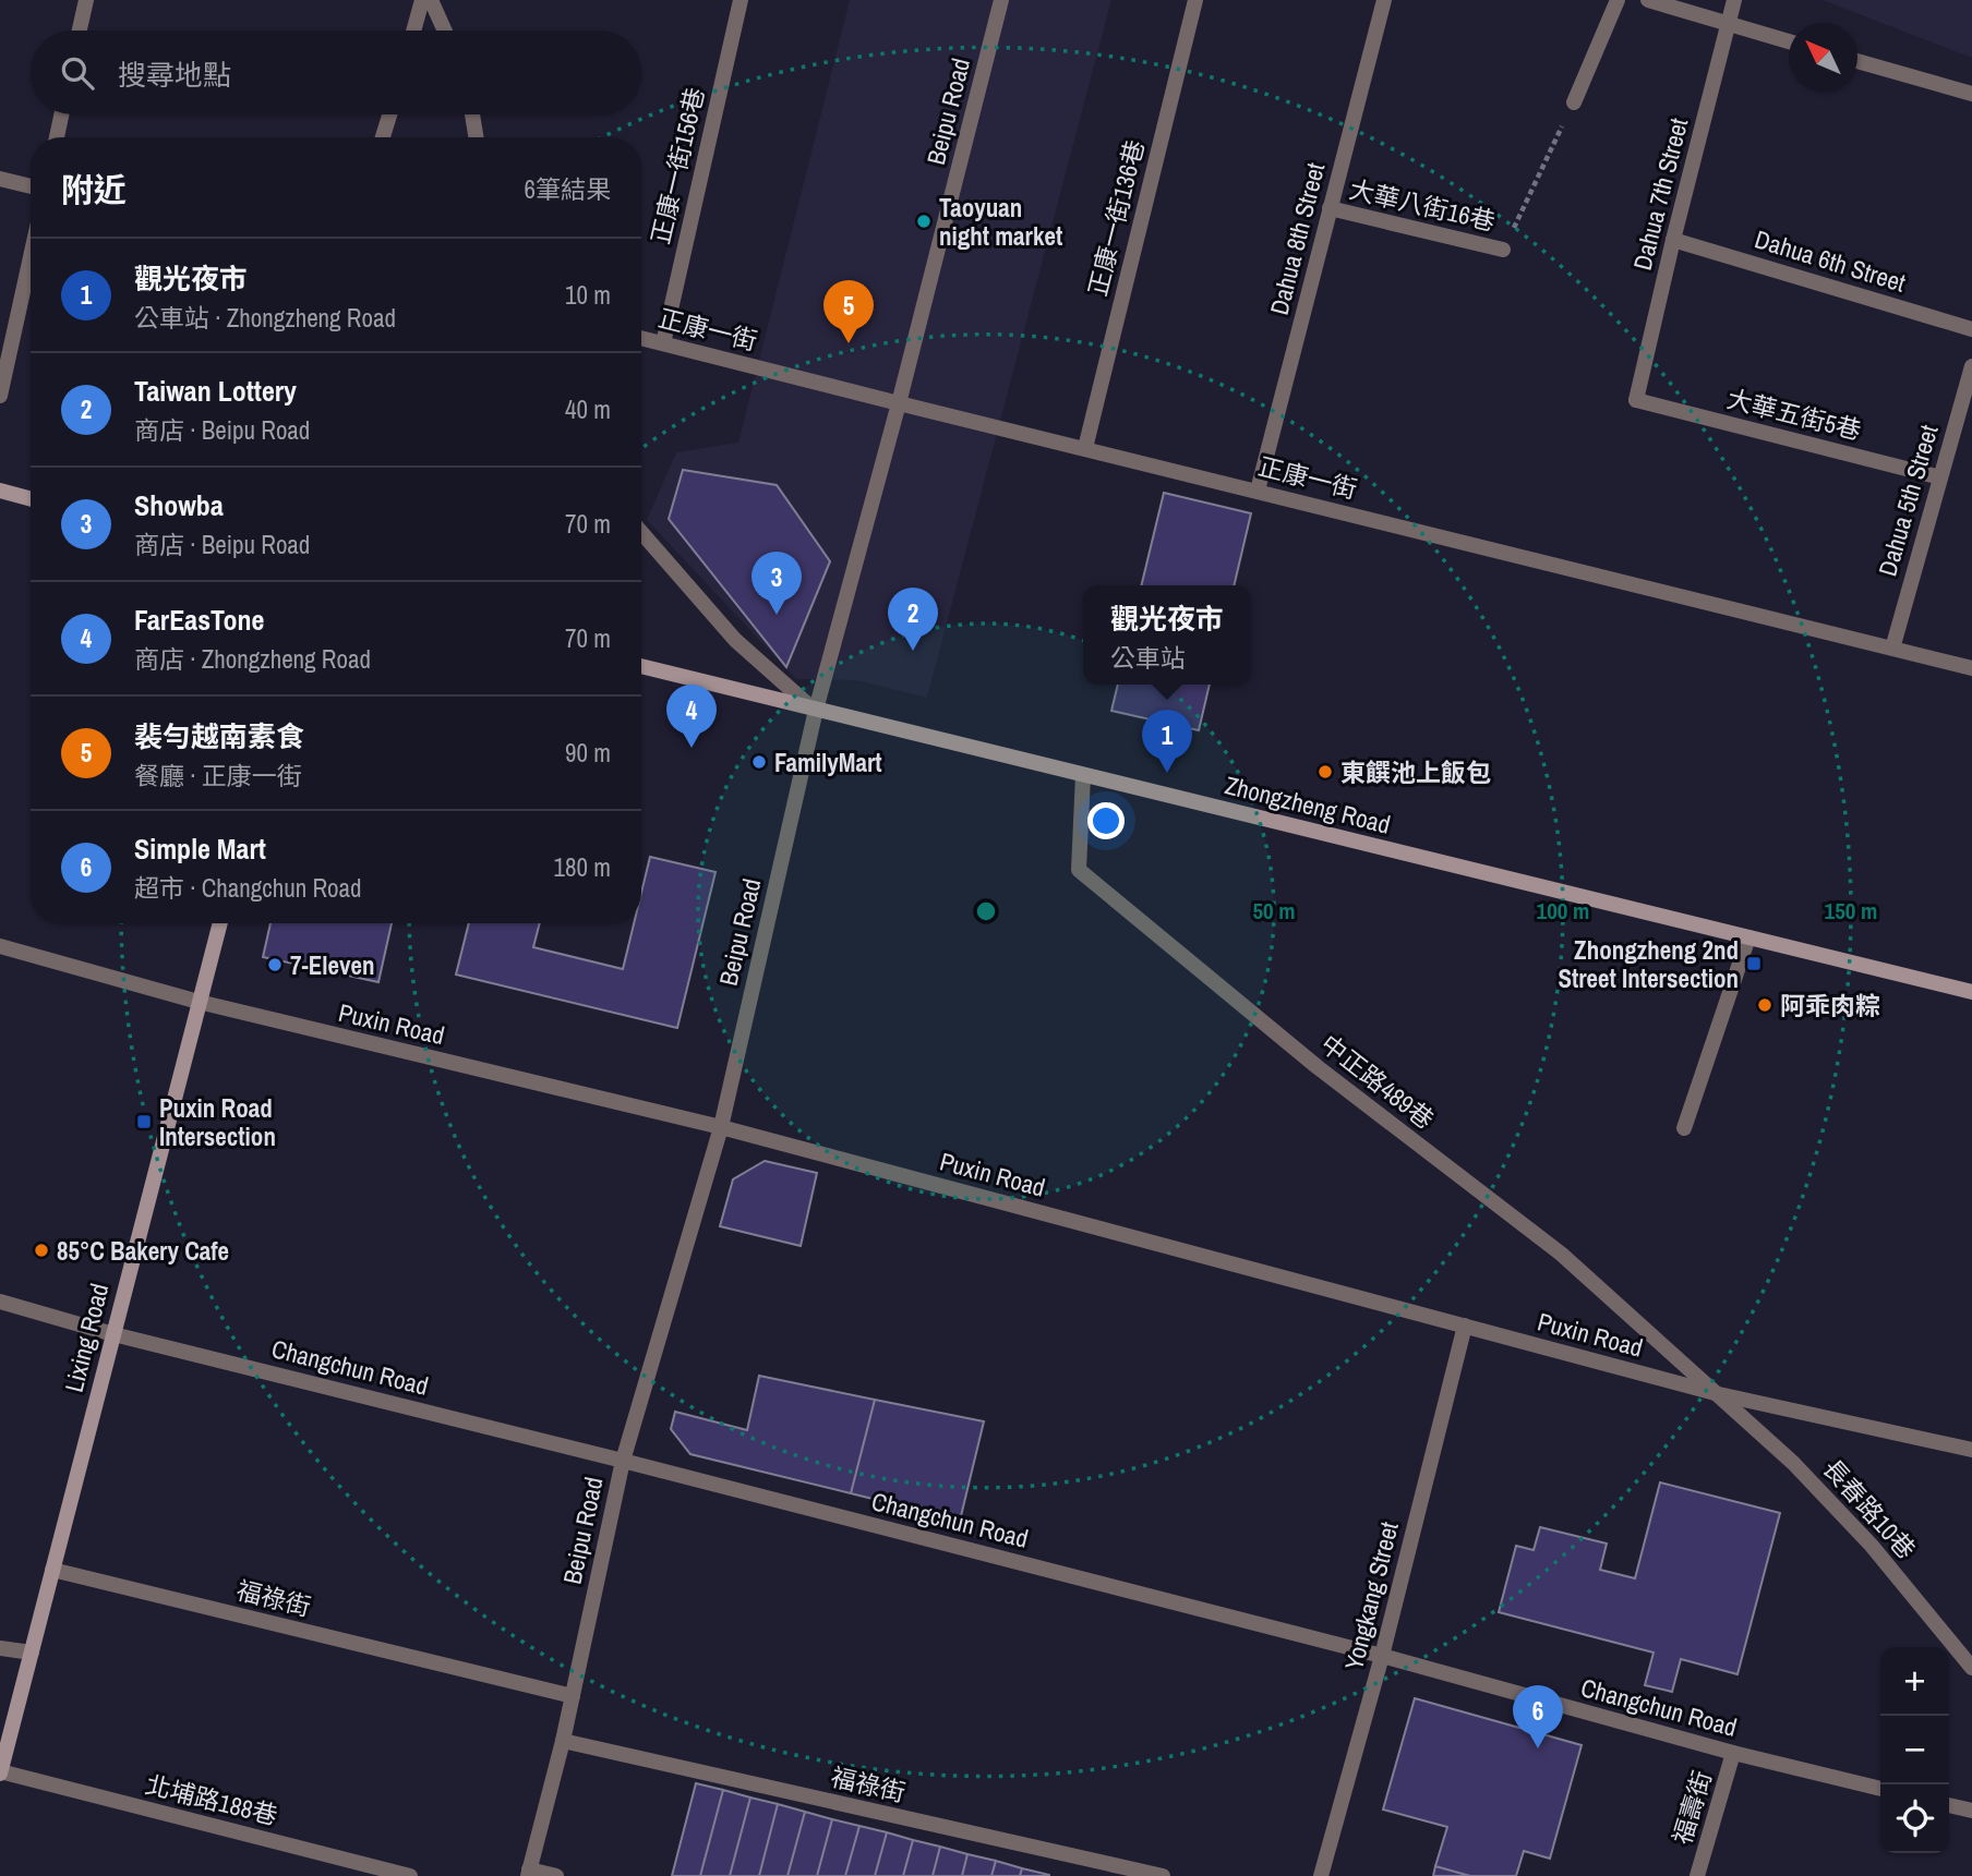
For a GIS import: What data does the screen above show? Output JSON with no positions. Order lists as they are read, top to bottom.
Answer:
{
  "streets": {
    "street": [
      "Beipu Road",
      "正康一街156巷",
      "Dahua 7th Street",
      "大華八街16巷",
      "正康一街136巷",
      "Dahua 8th Street",
      "Dahua 6th Street",
      "正康一街",
      "大華五街5巷",
      "Dahua 5th Street",
      "Zhongzheng Road",
      "Puxin Road",
      "中正路489巷",
      "Lixing Road",
      "Changchun Road",
      "長春路10巷",
      "Yongkang Street",
      "福祿街",
      "北埔路188巷",
      "福壽街"
    ]
  },
  "crossings": [
    ["Beipu Road", "正康一街"],
    ["Beipu Road", "Zhongzheng Road"],
    ["Beipu Road", "Puxin Road"],
    ["Beipu Road", "Changchun Road"],
    ["Beipu Road", "福祿街"],
    ["正康一街156巷", "正康一街"],
    ["Dahua 7th Street", "Dahua 6th Street"],
    ["Dahua 7th Street", "大華五街5巷"],
    ["大華八街16巷", "Dahua 8th Street"],
    ["正康一街136巷", "正康一街"],
    ["Dahua 8th Street", "正康一街"],
    ["正康一街", "Dahua 5th Street"],
    ["大華五街5巷", "Dahua 5th Street"],
    ["Zhongzheng Road", "中正路489巷"],
    ["Puxin Road", "中正路489巷"],
    ["Puxin Road", "Lixing Road"],
    ["Puxin Road", "長春路10巷"],
    ["Puxin Road", "Yongkang Street"],
    ["中正路489巷", "長春路10巷"],
    ["Lixing Road", "Changchun Road"],
    ["Lixing Road", "福祿街"],
    ["Lixing Road", "北埔路188巷"],
    ["Changchun Road", "Yongkang Street"],
    ["Changchun Road", "福壽街"]
  ],
  "places": {
    "other": [
      "Taoyuan night market",
      "FamilyMart",
      "東饌池上飯包",
      "7-Eleven",
      "阿乖肉粽",
      "85°C Bakery Cafe"
    ],
    "transit": ["Zhongzheng 2nd Street Intersection", "Puxin Road Intersection"]
  },
  "north": "top left",
  "page": {
    "search": "搜尋地點",
    "heading": ["附近", "6筆結果"],
    "list": [
      {
        "mark": "1",
        "name": "觀光夜市",
        "note": "公車站 · Zhongzheng Road",
        "value": "10 m"
      },
      {
        "mark": "2",
        "name": "Taiwan Lottery",
        "note": "商店 · Beipu Road",
        "value": "40 m"
      },
      {
        "mark": "3",
        "name": "Showba",
        "note": "商店 · Beipu Road",
        "value": "70 m"
      },
      {
        "mark": "4",
        "name": "FarEasTone",
        "note": "商店 · Zhongzheng Road",
        "value": "70 m"
      },
      {
        "mark": "5",
        "name": "裴勻越南素食",
        "note": "餐廳 · 正康一街",
        "value": "90 m"
      },
      {
        "mark": "6",
        "name": "Simple Mart",
        "note": "超市 · Changchun Road",
        "value": "180 m"
      }
    ],
    "pins": [
      "5",
      "3",
      "2",
      "4",
      "1",
      "6"
    ],
    "popup": ["觀光夜市", "公車站"],
    "map_buttons": ["+", "−"]
  },
  "rings": ["50 m", "100 m", "150 m"]
}
